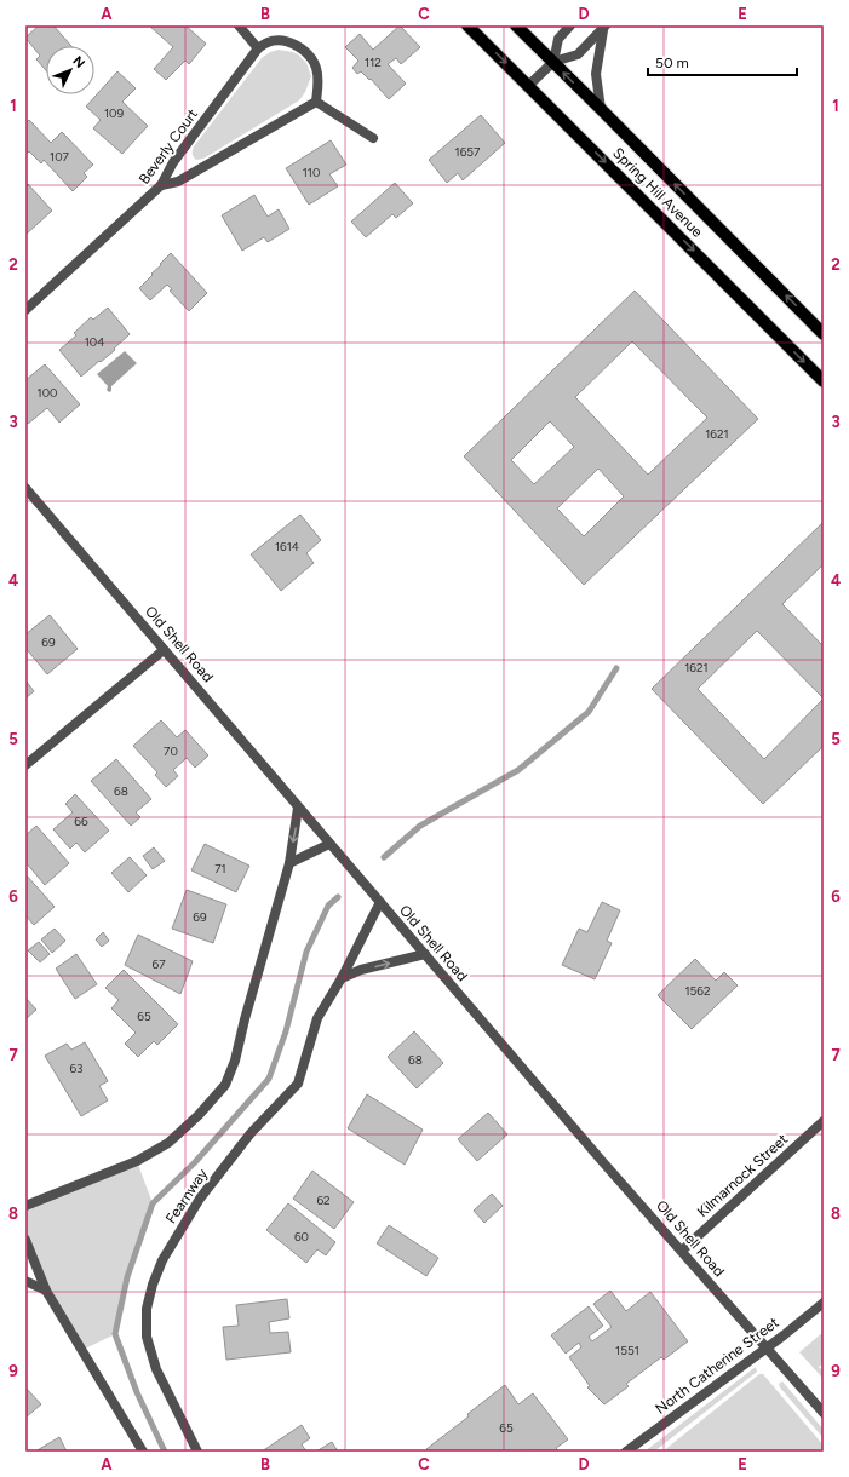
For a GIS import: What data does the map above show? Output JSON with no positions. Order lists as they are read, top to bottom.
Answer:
{
  "streets": {
    "main road": ["Spring Hill Avenue"],
    "street": [
      "Beverly Court",
      "Old Shell Road",
      "Kilmarnock Street",
      "Fearnway",
      "North Catherine Street"
    ]
  },
  "crossings": [
    ["Old Shell Road", "Kilmarnock Street"],
    ["Old Shell Road", "Fearnway"],
    ["Old Shell Road", "North Catherine Street"]
  ],
  "house_numbers": [
    "112",
    "109",
    "1657",
    "107",
    "110",
    "104",
    "100",
    "1621",
    "1614",
    "69",
    "1621",
    "70",
    "68",
    "66",
    "71",
    "69",
    "67",
    "1562",
    "65",
    "68",
    "63",
    "62",
    "60",
    "1551",
    "65"
  ],
  "scale_bar": "50 m",
  "north": "top right",
  "grid": {
    "columns": [
      "A",
      "B",
      "C",
      "D",
      "E"
    ],
    "rows": [
      "1",
      "2",
      "3",
      "4",
      "5",
      "6",
      "7",
      "8",
      "9"
    ]
  }
}
